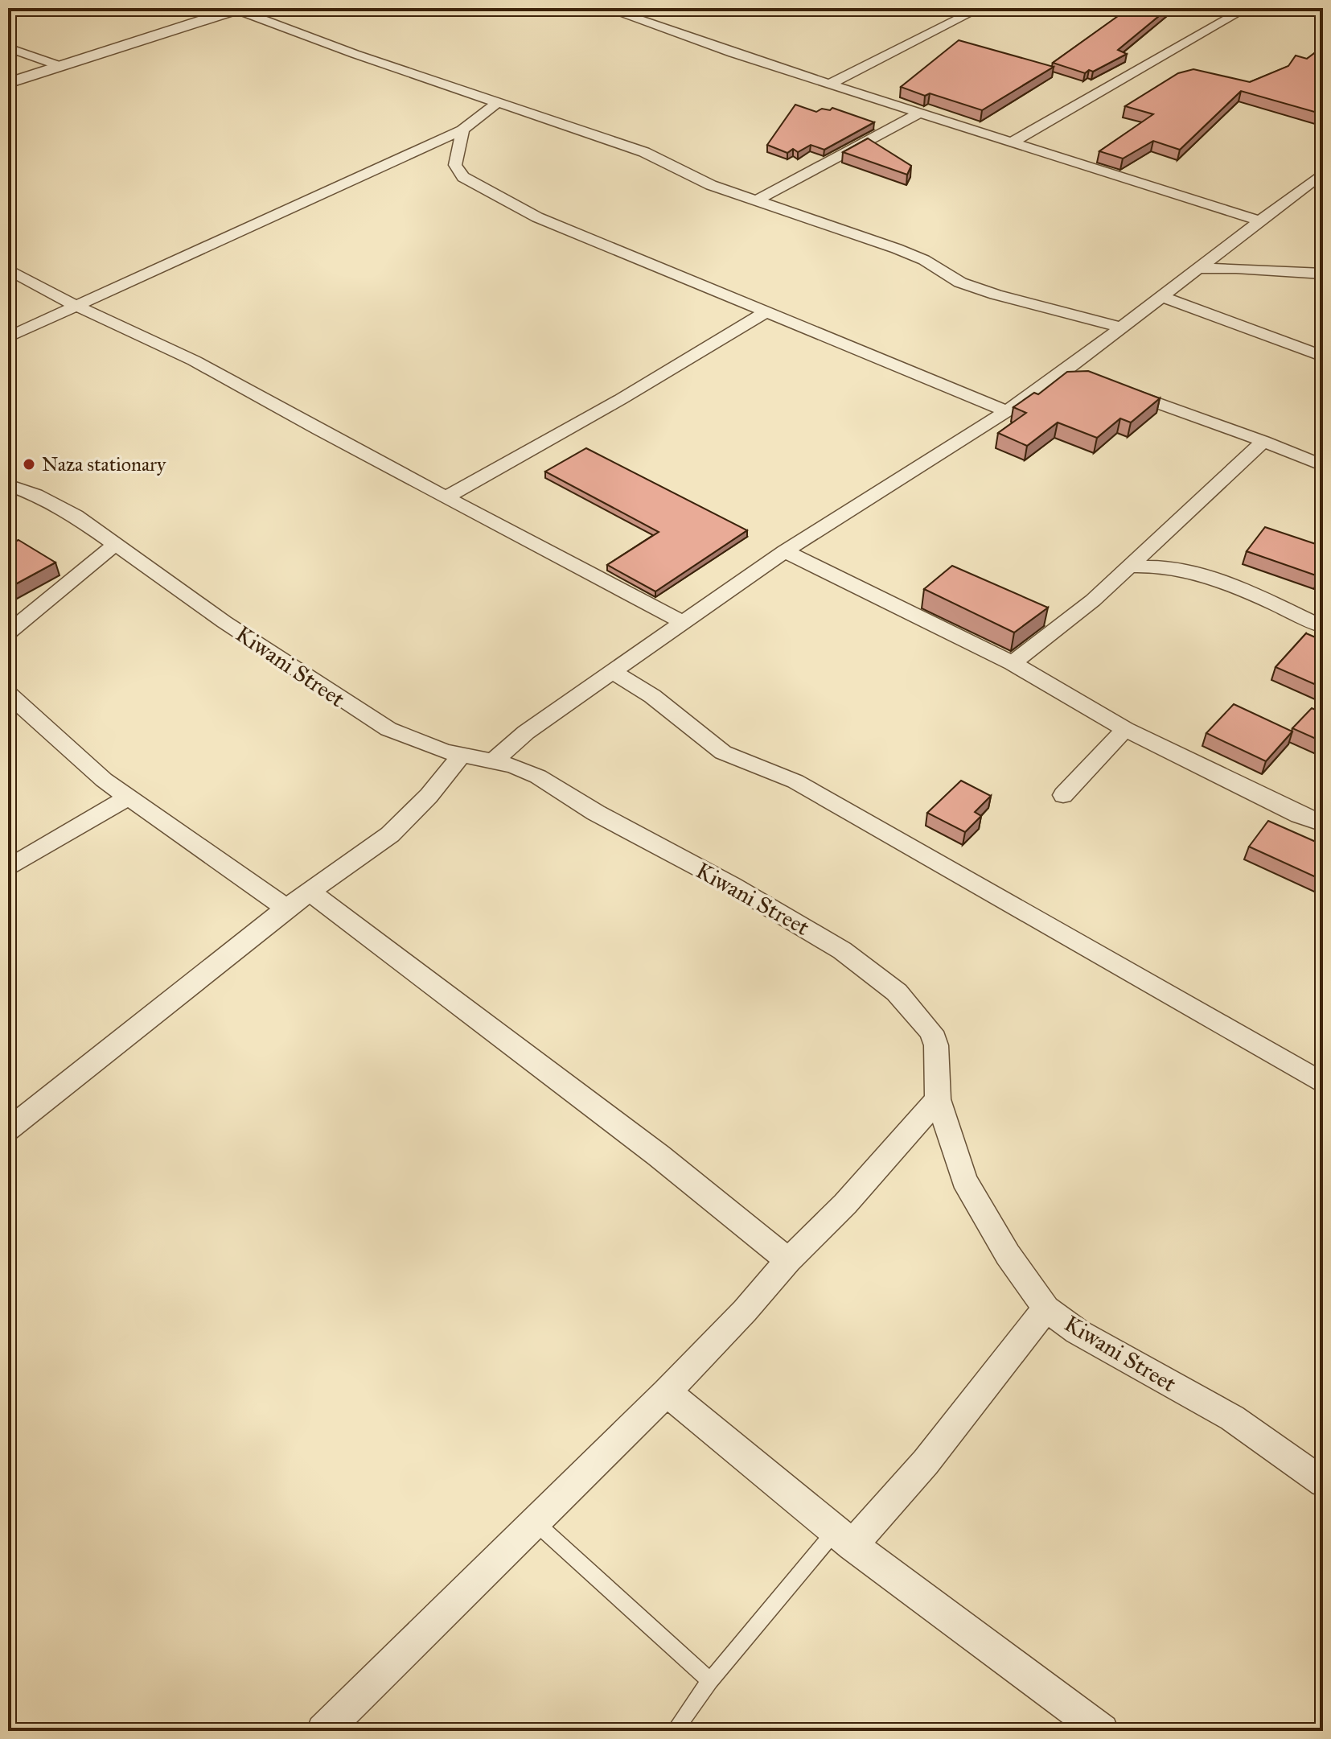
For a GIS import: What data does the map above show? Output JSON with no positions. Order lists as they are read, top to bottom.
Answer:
{
  "streets": {
    "street": ["Kiwani Street"]
  },
  "places": ["Naza stationary"]
}
